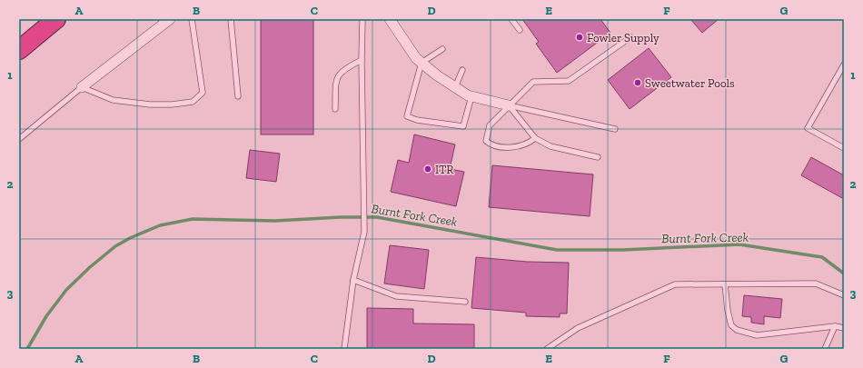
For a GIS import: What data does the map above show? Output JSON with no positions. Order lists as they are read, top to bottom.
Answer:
{
  "water": ["Burnt Fork Creek"],
  "places": ["Fowler Supply", "Sweetwater Pools", "ITR"],
  "grid": {
    "columns": [
      "A",
      "B",
      "C",
      "D",
      "E",
      "F",
      "G"
    ],
    "rows": ["1", "2", "3"]
  }
}
